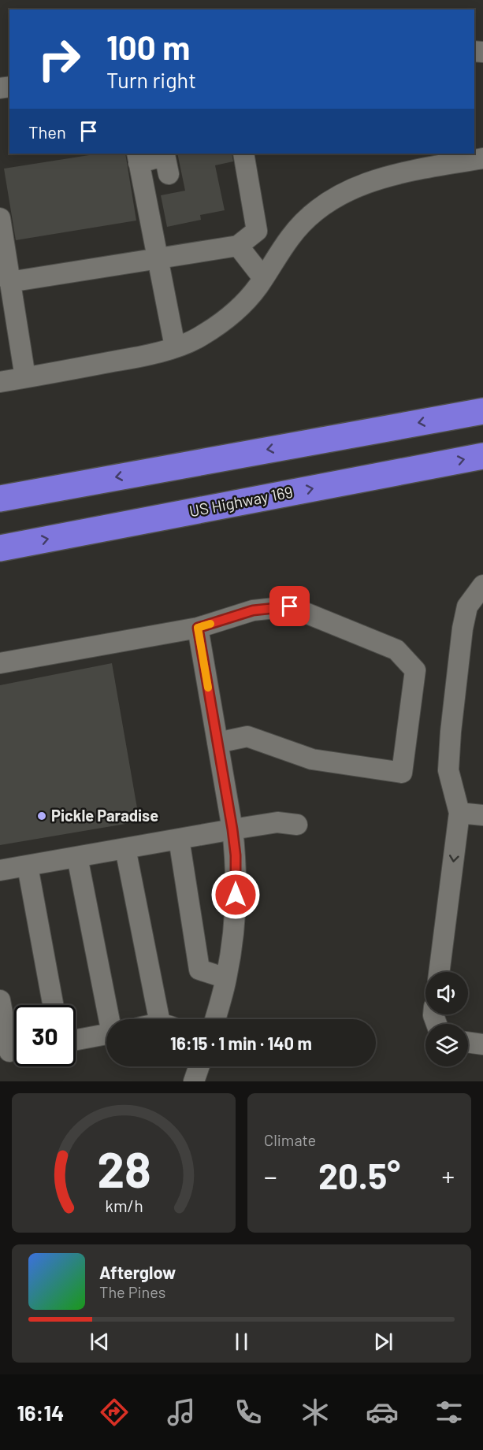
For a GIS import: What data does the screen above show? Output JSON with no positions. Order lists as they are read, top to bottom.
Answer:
{
  "streets": {
    "highway": ["US Highway 169"]
  },
  "places": ["Pickle Paradise"],
  "page": {
    "turn": ["100 m", "Turn right"],
    "then": "Then",
    "limit": "30",
    "trip": "16:15 · 1 min · 140 m",
    "tile": "Climate",
    "heat": ["−", "20.5°", "+"],
    "song": ["Afterglow", "The Pines"],
    "tabs": "16:14",
    "gauge": ["28", "km/h"]
  }
}
